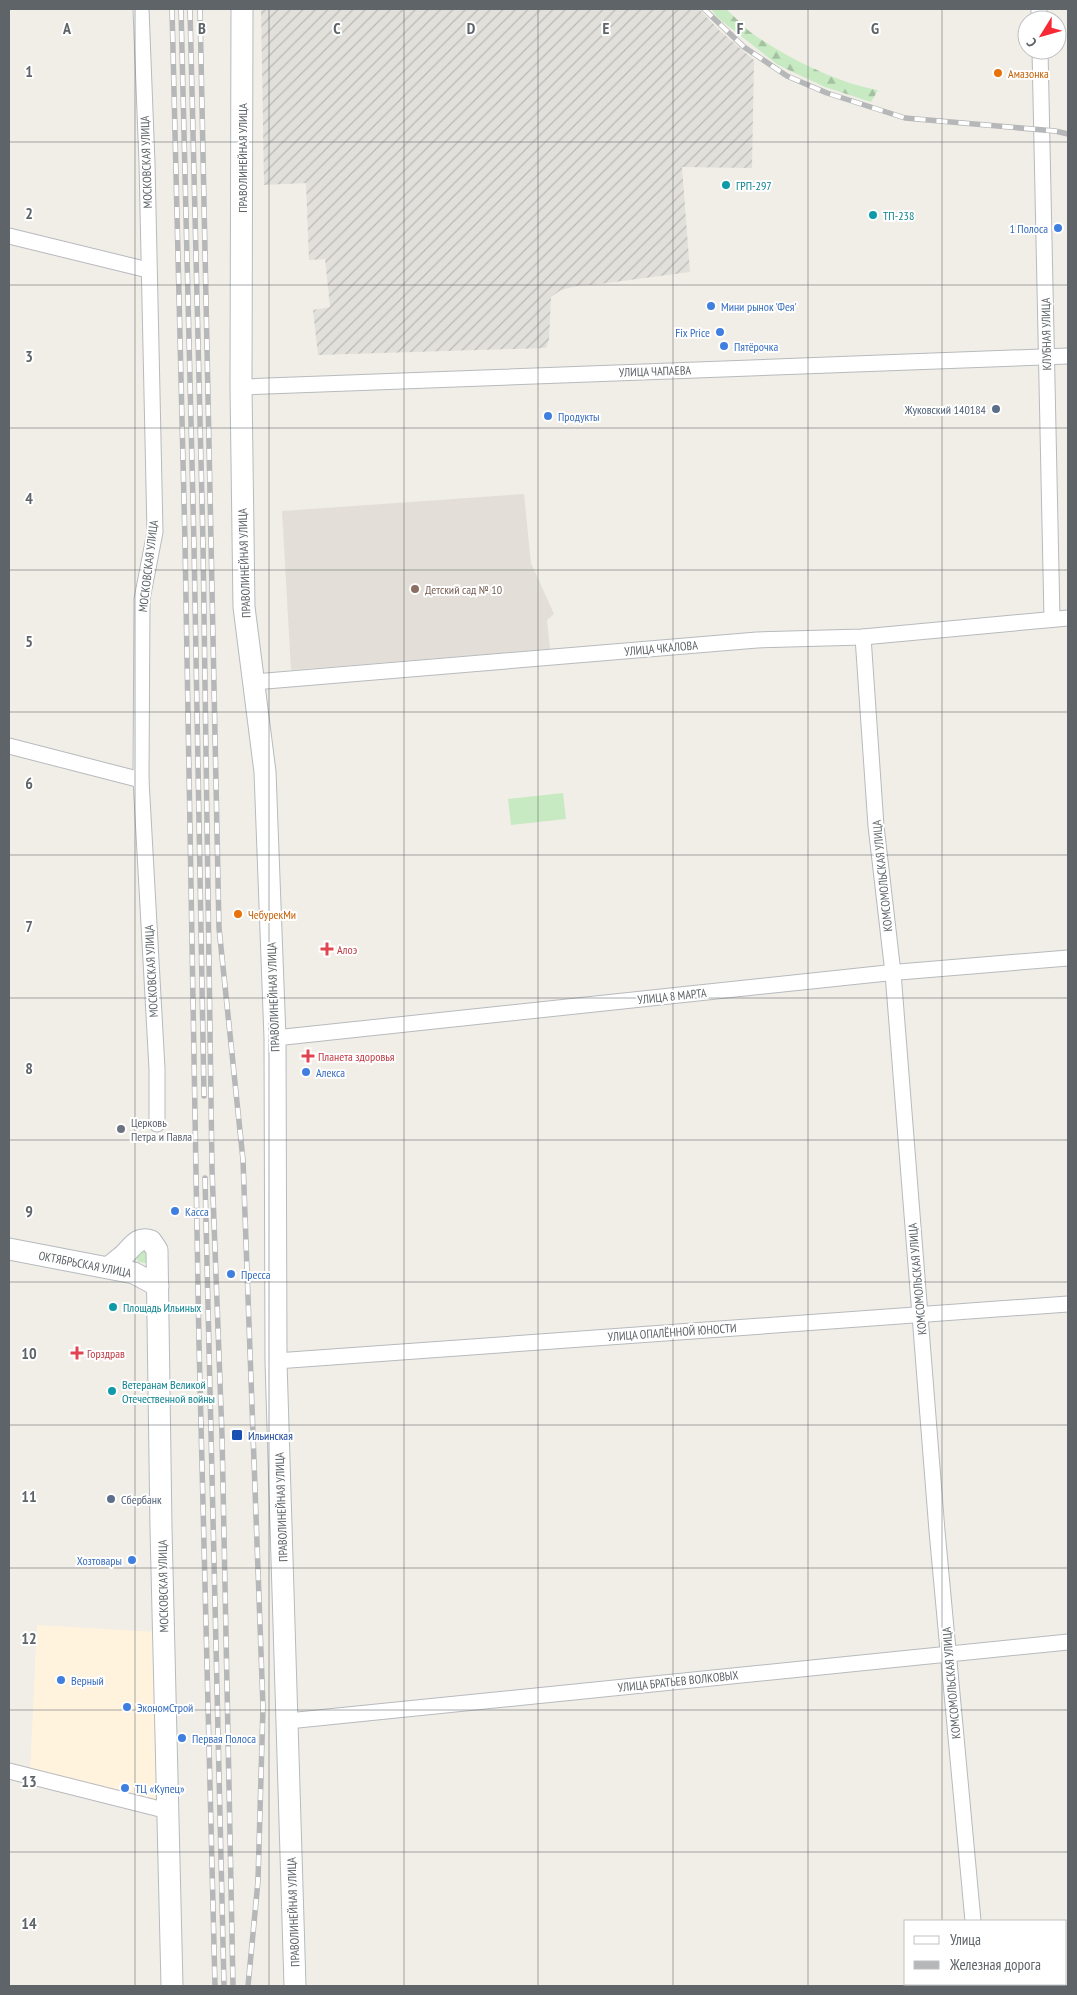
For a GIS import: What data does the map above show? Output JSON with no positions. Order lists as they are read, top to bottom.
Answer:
{
  "streets": {
    "main road": ["ПРАВОЛИНЕЙНАЯ УЛИЦА", "МОСКОВСКАЯ УЛИЦА", "ОКТЯБРЬСКАЯ УЛИЦА"],
    "street": [
      "КЛУБНАЯ УЛИЦА",
      "УЛИЦА ЧАПАЕВА",
      "УЛИЦА ЧКАЛОВА",
      "КОМСОМОЛЬСКАЯ УЛИЦА",
      "УЛИЦА 8 МАРТА",
      "УЛИЦА ОПАЛЁННОЙ ЮНОСТИ",
      "УЛИЦА БРАТЬЕВ ВОЛКОВЫХ"
    ]
  },
  "crossings": [
    ["ПРАВОЛИНЕЙНАЯ УЛИЦА", "УЛИЦА ЧАПАЕВА"],
    ["ПРАВОЛИНЕЙНАЯ УЛИЦА", "УЛИЦА ЧКАЛОВА"],
    ["ПРАВОЛИНЕЙНАЯ УЛИЦА", "УЛИЦА 8 МАРТА"],
    ["ПРАВОЛИНЕЙНАЯ УЛИЦА", "УЛИЦА ОПАЛЁННОЙ ЮНОСТИ"],
    ["ПРАВОЛИНЕЙНАЯ УЛИЦА", "УЛИЦА БРАТЬЕВ ВОЛКОВЫХ"],
    ["МОСКОВСКАЯ УЛИЦА", "ОКТЯБРЬСКАЯ УЛИЦА"],
    ["КЛУБНАЯ УЛИЦА", "УЛИЦА ЧАПАЕВА"],
    ["КЛУБНАЯ УЛИЦА", "УЛИЦА ЧКАЛОВА"],
    ["УЛИЦА ЧКАЛОВА", "КОМСОМОЛЬСКАЯ УЛИЦА"],
    ["КОМСОМОЛЬСКАЯ УЛИЦА", "УЛИЦА 8 МАРТА"],
    ["КОМСОМОЛЬСКАЯ УЛИЦА", "УЛИЦА ОПАЛЁННОЙ ЮНОСТИ"],
    ["КОМСОМОЛЬСКАЯ УЛИЦА", "УЛИЦА БРАТЬЕВ ВОЛКОВЫХ"]
  ],
  "places": {
    "other": [
      "Амазонка",
      "ГРП-297",
      "ТП-238",
      "1 Полоса",
      "Мини рынок 'Фея'",
      "Fix Price",
      "Пятёрочка",
      "Жуковский 140184",
      "Продукты",
      "Детский сад № 10",
      "ЧебурекМи",
      "Алекса",
      "Церковь Петра и Павла",
      "Касса",
      "Пресса",
      "Площадь Ильиных",
      "Ветеранам Великой Отечественной войны",
      "Сбербанк",
      "Хозтовары",
      "Верный",
      "ЭкономСтрой",
      "Первая Полоса",
      "ТЦ «Купец»"
    ],
    "health": ["Алоэ", "Планета здоровья", "Горздрав"],
    "transit": ["Ильинская"]
  },
  "legend": ["Улица", "Железная дорога"],
  "north": "bottom left",
  "grid": {
    "columns": [
      "A",
      "B",
      "C",
      "D",
      "E",
      "F",
      "G"
    ],
    "rows": [
      "1",
      "2",
      "3",
      "4",
      "5",
      "6",
      "7",
      "8",
      "9",
      "10",
      "11",
      "12",
      "13",
      "14"
    ]
  }
}
